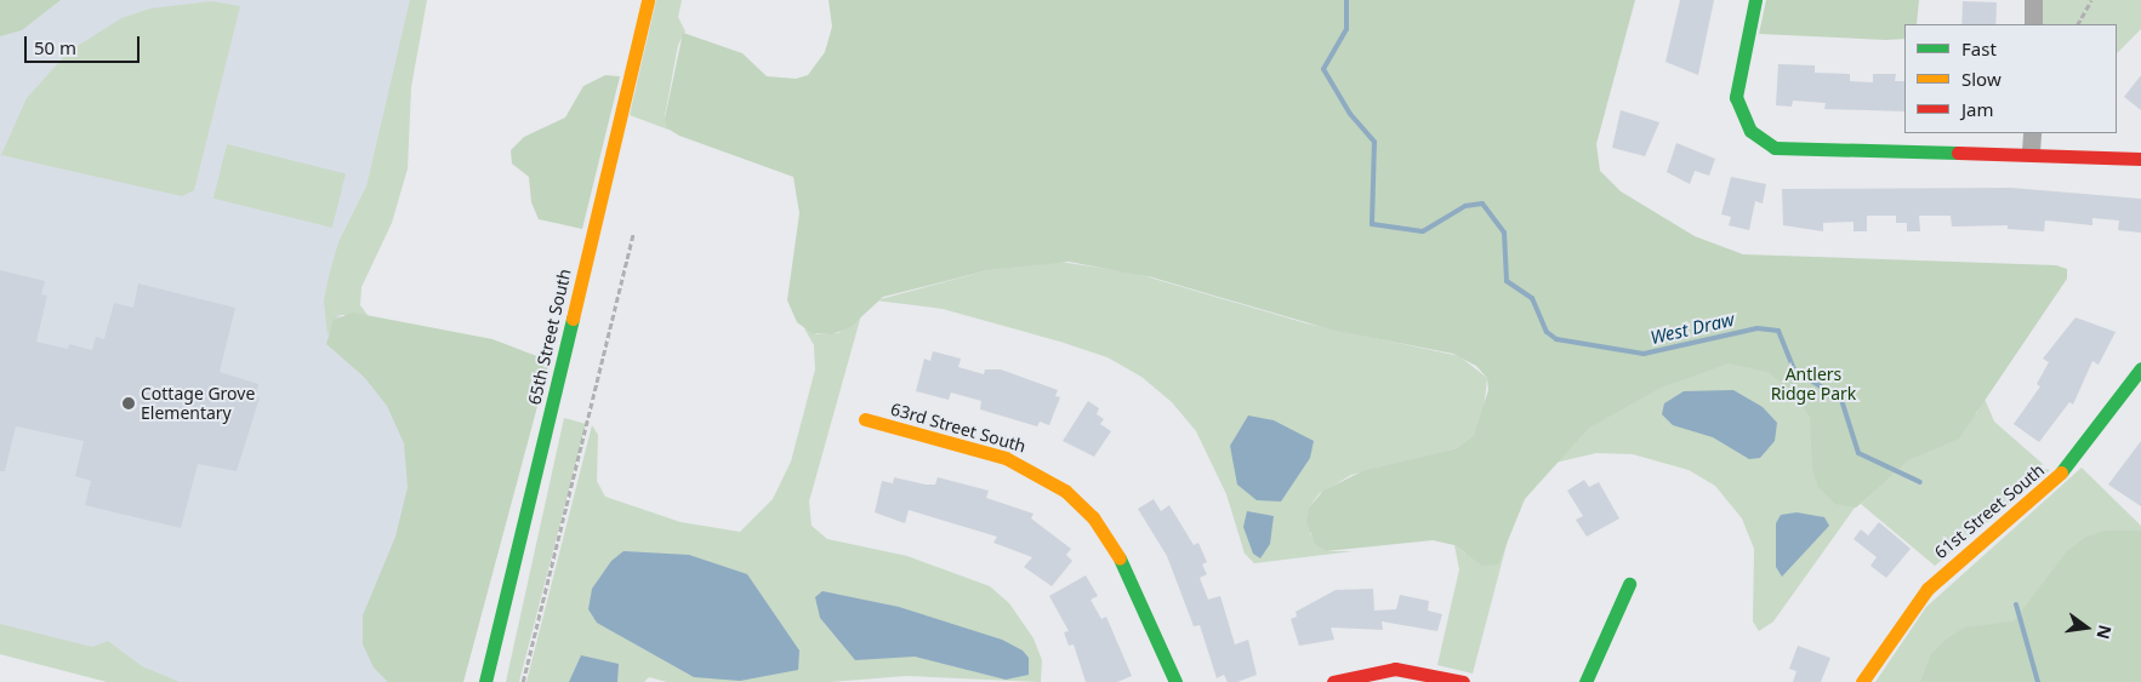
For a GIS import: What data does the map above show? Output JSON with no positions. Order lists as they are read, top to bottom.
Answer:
{
  "streets": {
    "street": ["65th Street South", "63rd Street South", "61st Street South"]
  },
  "water": ["West Draw"],
  "parks": ["Antlers Ridge Park"],
  "places": ["Cottage Grove Elementary"],
  "legend": ["Fast", "Slow", "Jam"],
  "scale_bar": "50 m",
  "north": "right"
}
